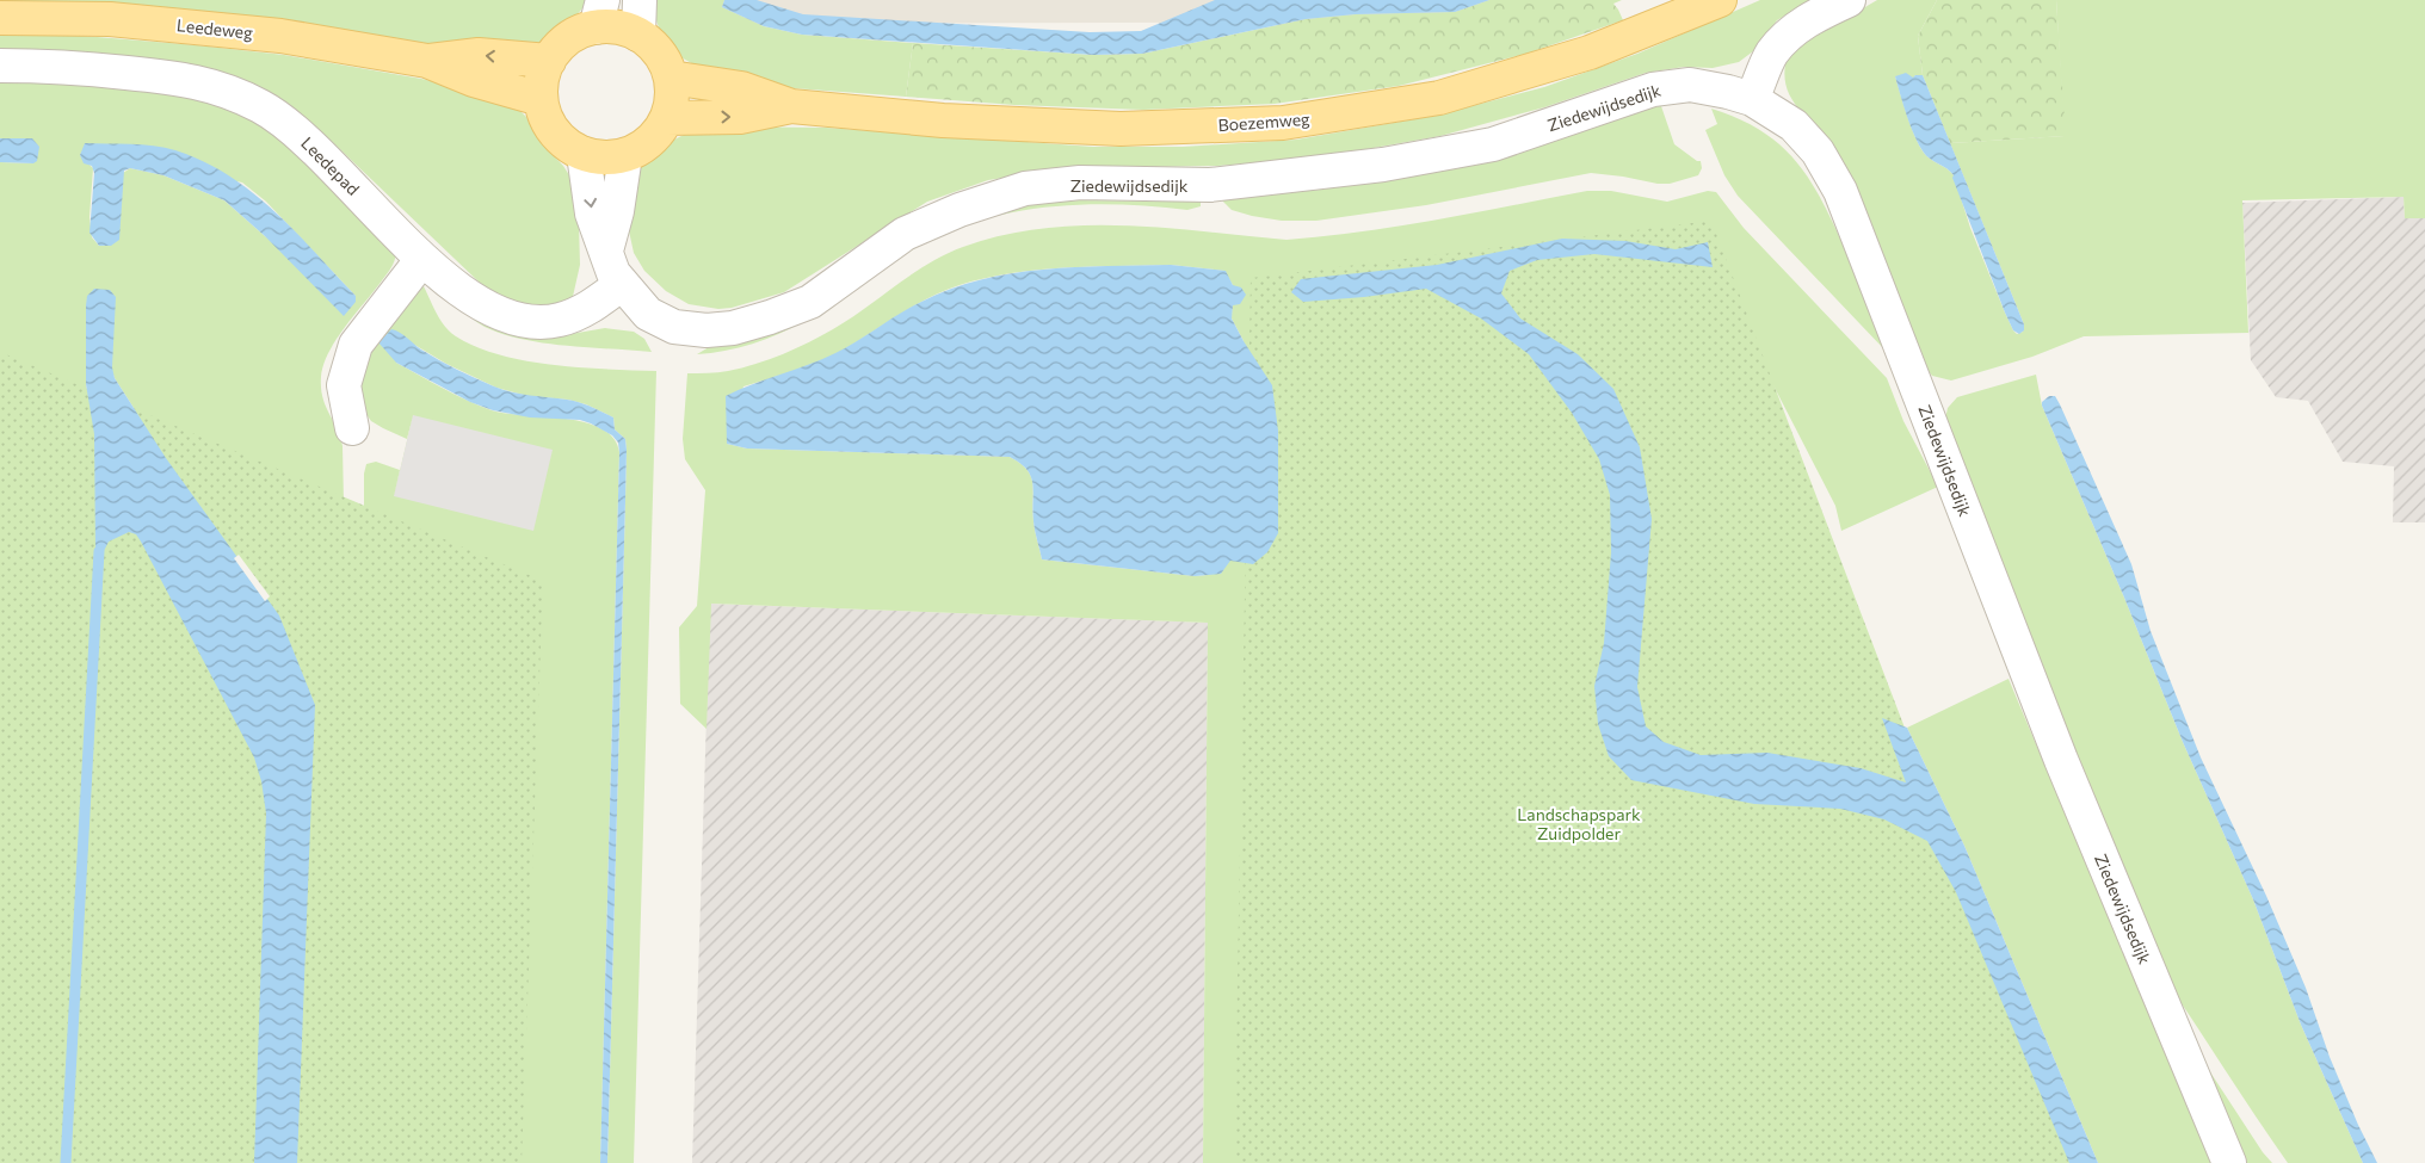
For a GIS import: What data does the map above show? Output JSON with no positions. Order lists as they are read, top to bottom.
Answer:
{
  "streets": {
    "main road": ["Leedeweg", "Boezemweg"],
    "street": ["Ziedewijdsedijk", "Leedepad"]
  },
  "crossings": [
    ["Leedeweg", "Ziedewijdsedijk"],
    ["Leedeweg", "Boezemweg"],
    ["Ziedewijdsedijk", "Boezemweg"],
    ["Ziedewijdsedijk", "Leedepad"]
  ],
  "parks": ["Landschapspark Zuidpolder"]
}
